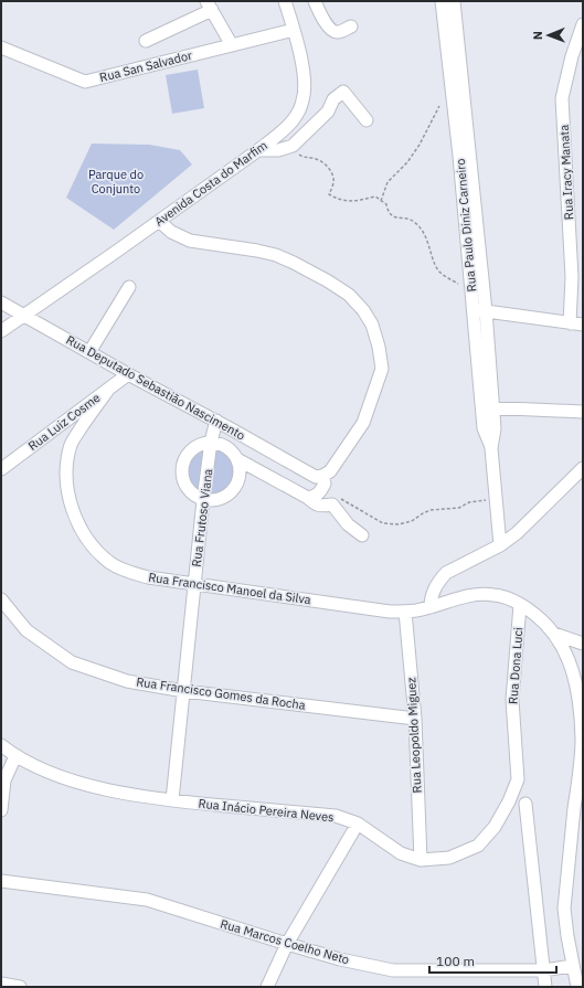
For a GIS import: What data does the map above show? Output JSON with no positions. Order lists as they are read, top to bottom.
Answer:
{
  "streets": {
    "street": [
      "Rua San Salvador",
      "Rua Iracy Manata",
      "Avenida Costa do Marfim",
      "Rua Paulo Diniz Carneiro",
      "Rua Deputado Sebastião Nascimento",
      "Rua Luiz Cosme",
      "Rua Frutoso Viana",
      "Rua Francisco Manoel da Silva",
      "Rua Dona Luci",
      "Rua Francisco Gomes da Rocha",
      "Rua Leopoldo Miguez",
      "Rua Inácio Pereira Neves",
      "Rua Marcos Coelho Neto"
    ]
  },
  "crossings": [
    ["Rua San Salvador", "Avenida Costa do Marfim"],
    ["Avenida Costa do Marfim", "Rua Deputado Sebastião Nascimento"],
    ["Rua Deputado Sebastião Nascimento", "Rua Luiz Cosme"],
    ["Rua Deputado Sebastião Nascimento", "Rua Frutoso Viana"],
    ["Rua Luiz Cosme", "Rua Francisco Manoel da Silva"],
    ["Rua Frutoso Viana", "Rua Francisco Manoel da Silva"],
    ["Rua Frutoso Viana", "Rua Francisco Gomes da Rocha"],
    ["Rua Frutoso Viana", "Rua Inácio Pereira Neves"],
    ["Rua Francisco Manoel da Silva", "Rua Dona Luci"],
    ["Rua Francisco Manoel da Silva", "Rua Leopoldo Miguez"],
    ["Rua Dona Luci", "Rua Inácio Pereira Neves"],
    ["Rua Francisco Gomes da Rocha", "Rua Leopoldo Miguez"],
    ["Rua Leopoldo Miguez", "Rua Inácio Pereira Neves"]
  ],
  "parks": ["Parque do Conjunto"],
  "scale_bar": "100 m",
  "north": "left"
}
